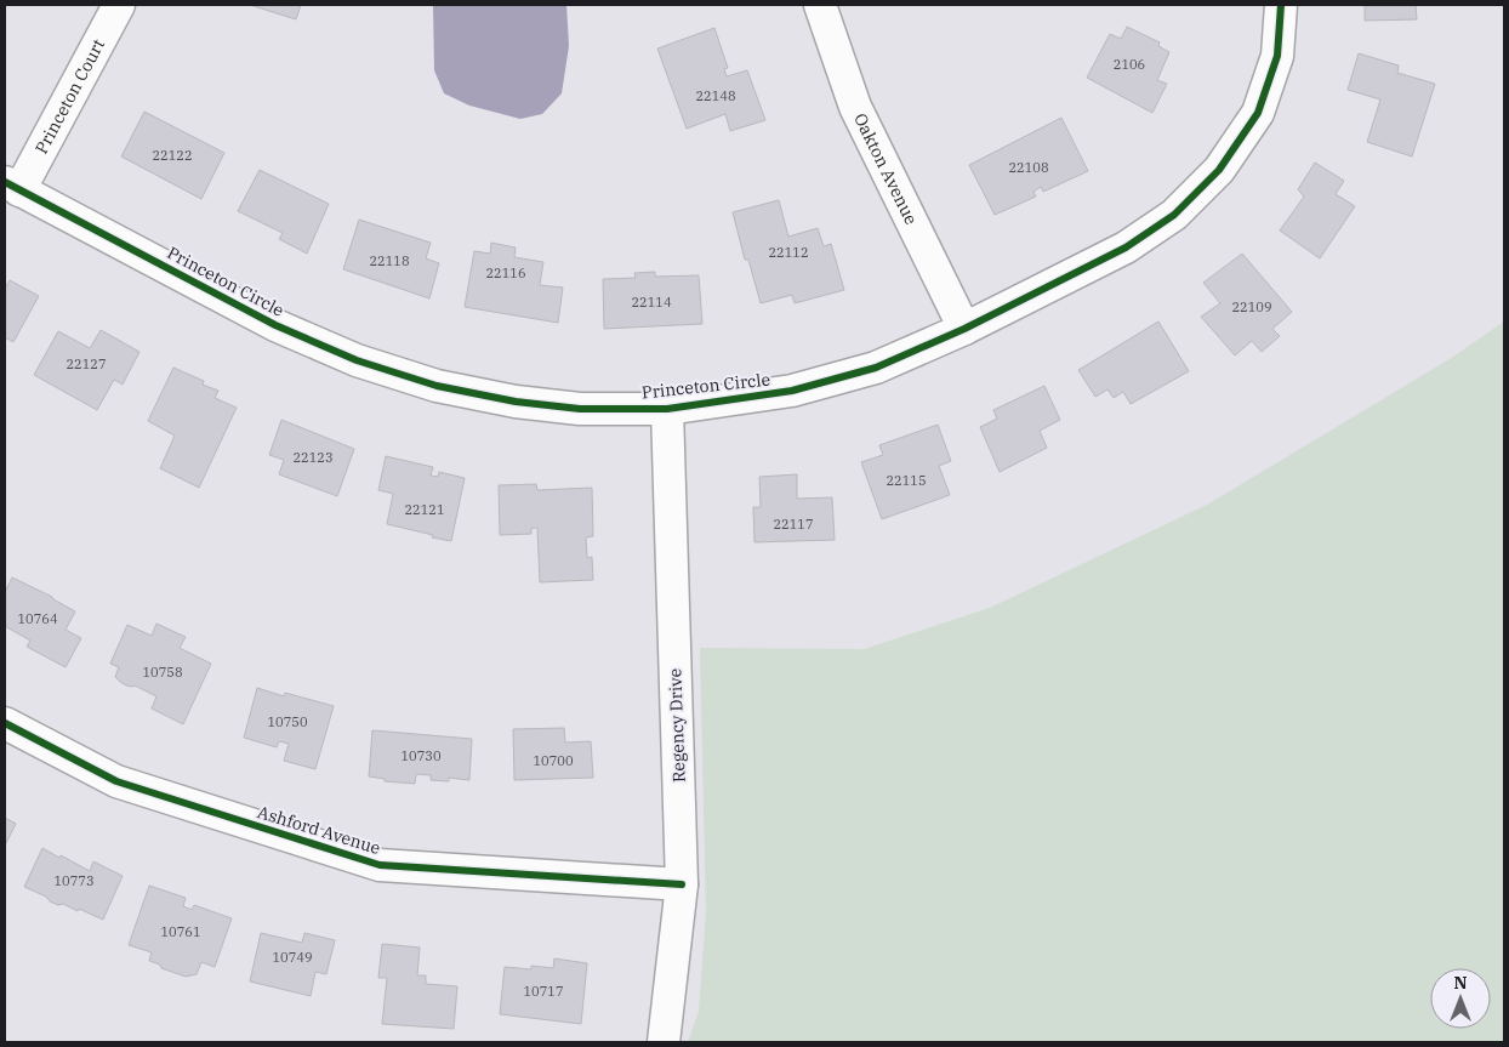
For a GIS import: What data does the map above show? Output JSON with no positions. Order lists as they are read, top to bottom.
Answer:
{
  "streets": {
    "street": [
      "Princeton Court",
      "Oakton Avenue",
      "Princeton Circle",
      "Regency Drive",
      "Ashford Avenue"
    ]
  },
  "crossings": [
    ["Princeton Court", "Princeton Circle"],
    ["Oakton Avenue", "Princeton Circle"],
    ["Princeton Circle", "Regency Drive"],
    ["Regency Drive", "Ashford Avenue"]
  ],
  "house_numbers": [
    "2106",
    "22148",
    "22122",
    "22108",
    "22112",
    "22118",
    "22116",
    "22114",
    "22109",
    "22127",
    "22123",
    "22115",
    "22121",
    "22117",
    "10764",
    "10758",
    "10750",
    "10730",
    "10700",
    "10773",
    "10761",
    "10749",
    "10717"
  ],
  "north": "top"
}
